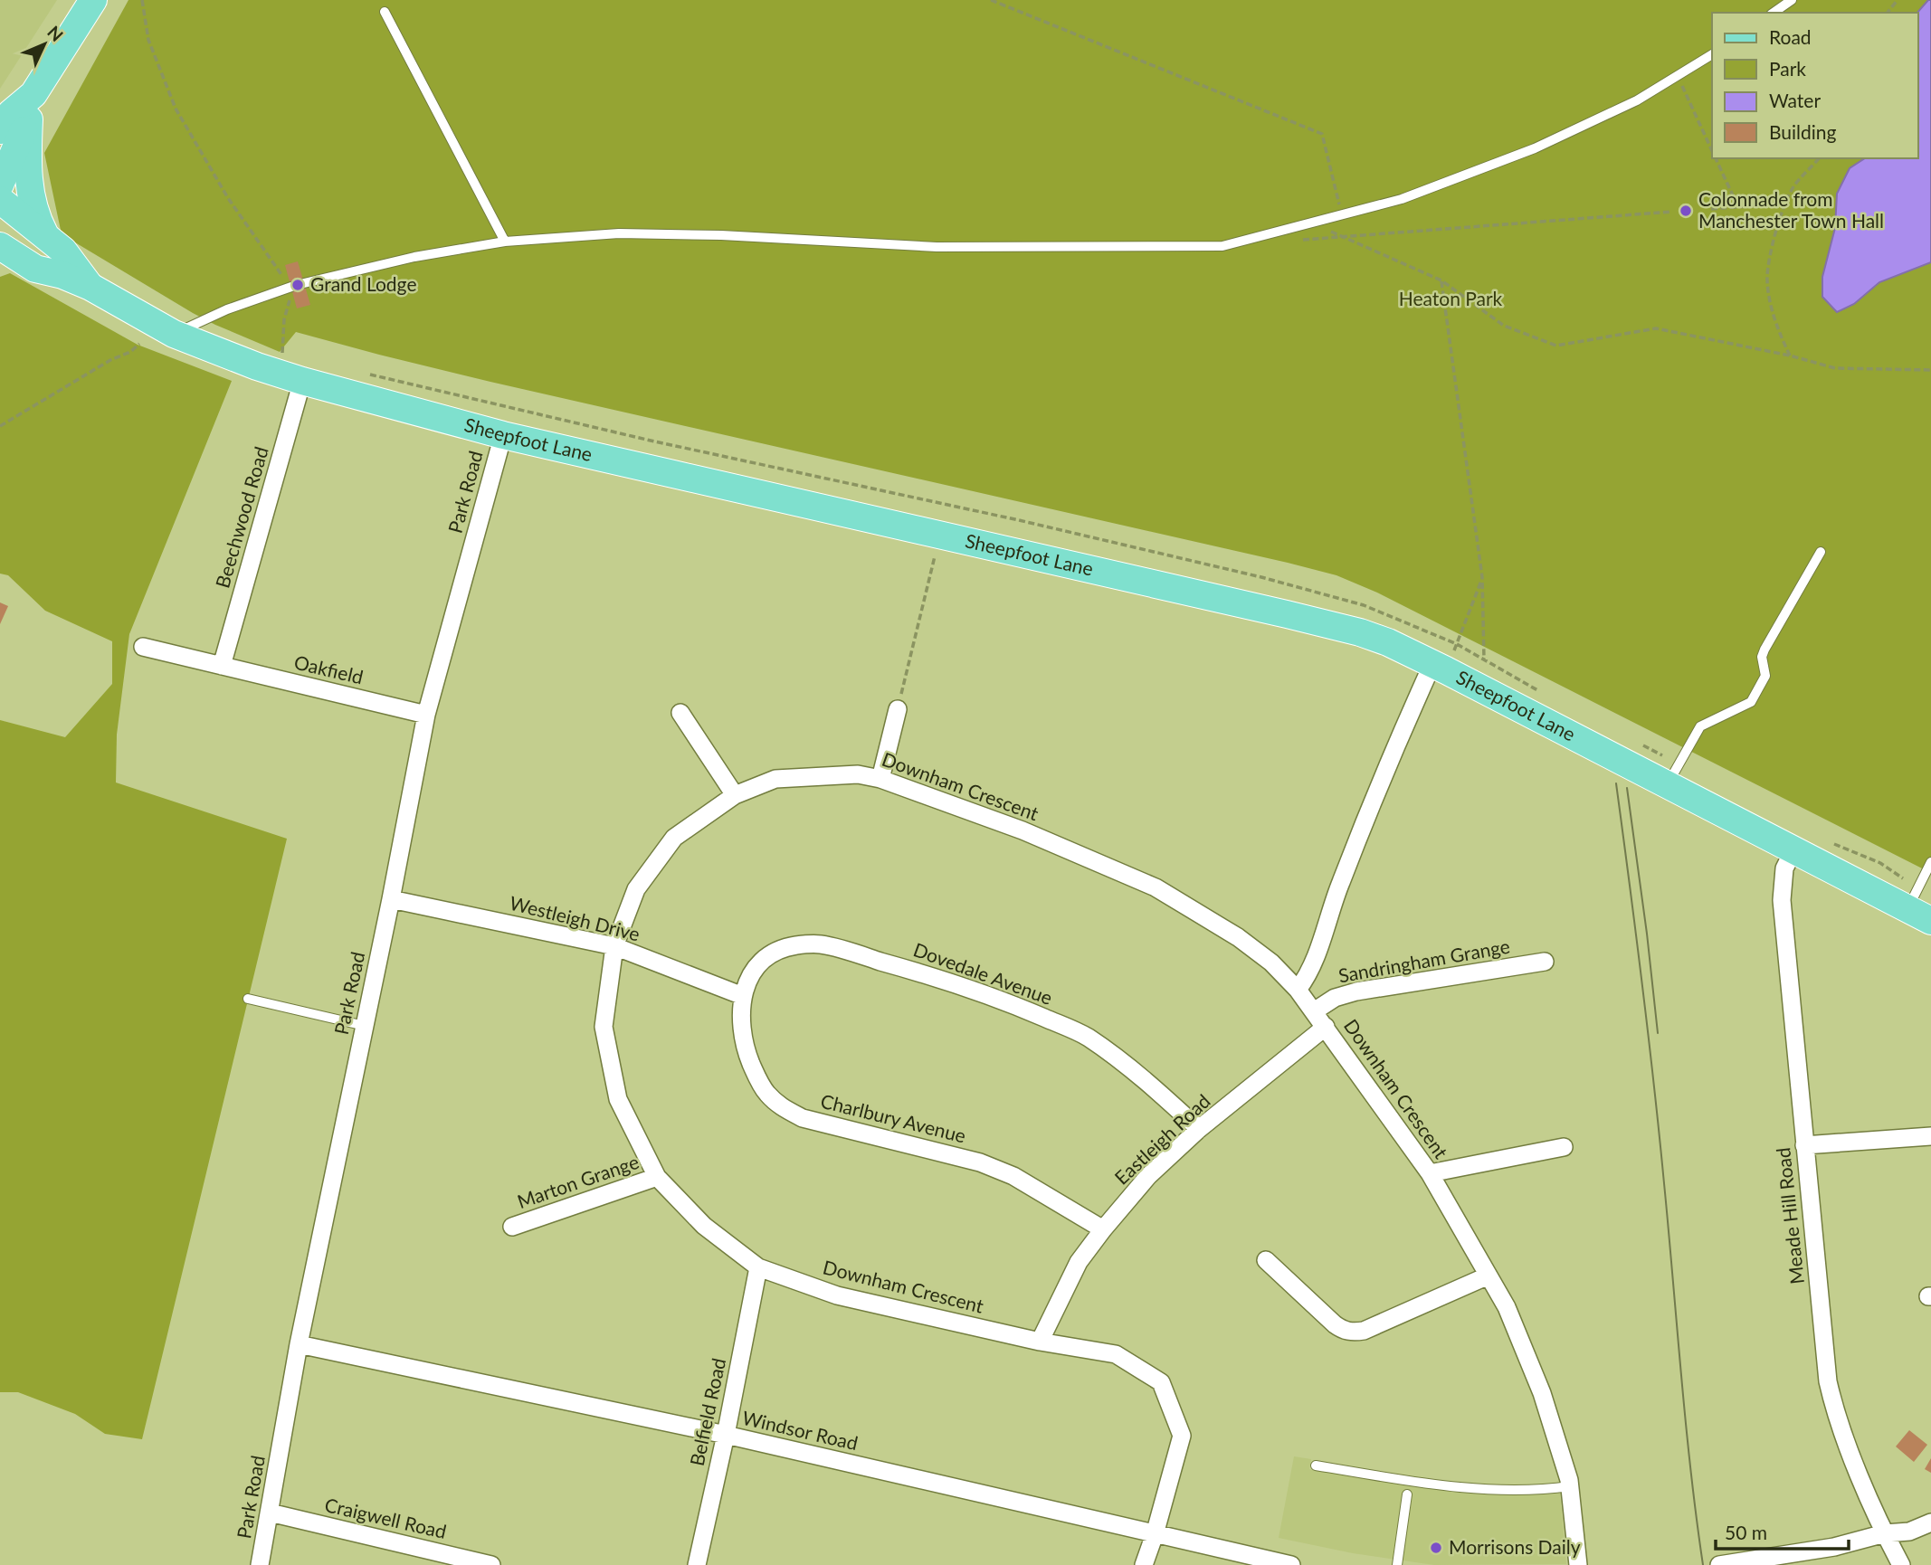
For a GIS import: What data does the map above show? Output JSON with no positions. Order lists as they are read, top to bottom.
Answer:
{
  "streets": {
    "main road": ["Sheepfoot Lane"],
    "street": [
      "Park Road",
      "Beechwood Road",
      "Oakfield",
      "Downham Crescent",
      "Westleigh Drive",
      "Sandringham Grange",
      "Dovedale Avenue",
      "Charlbury Avenue",
      "Eastleigh Road",
      "Marton Grange",
      "Meade Hill Road",
      "Belfield Road",
      "Windsor Road",
      "Craigwell Road"
    ]
  },
  "crossings": [
    ["Sheepfoot Lane", "Park Road"],
    ["Sheepfoot Lane", "Beechwood Road"],
    ["Sheepfoot Lane", "Meade Hill Road"],
    ["Park Road", "Oakfield"],
    ["Park Road", "Westleigh Drive"],
    ["Park Road", "Windsor Road"],
    ["Park Road", "Craigwell Road"],
    ["Beechwood Road", "Oakfield"],
    ["Downham Crescent", "Westleigh Drive"],
    ["Downham Crescent", "Sandringham Grange"],
    ["Downham Crescent", "Eastleigh Road"],
    ["Downham Crescent", "Marton Grange"],
    ["Downham Crescent", "Belfield Road"],
    ["Downham Crescent", "Windsor Road"],
    ["Westleigh Drive", "Dovedale Avenue"],
    ["Westleigh Drive", "Charlbury Avenue"],
    ["Dovedale Avenue", "Charlbury Avenue"],
    ["Dovedale Avenue", "Eastleigh Road"],
    ["Charlbury Avenue", "Eastleigh Road"],
    ["Belfield Road", "Windsor Road"]
  ],
  "parks": ["Heaton Park"],
  "places": ["Colonnade from Manchester Town Hall", "Grand Lodge", "Morrisons Daily"],
  "legend": [
    "Road",
    "Park",
    "Water",
    "Building"
  ],
  "scale_bar": "50 m",
  "north": "top right"
}
